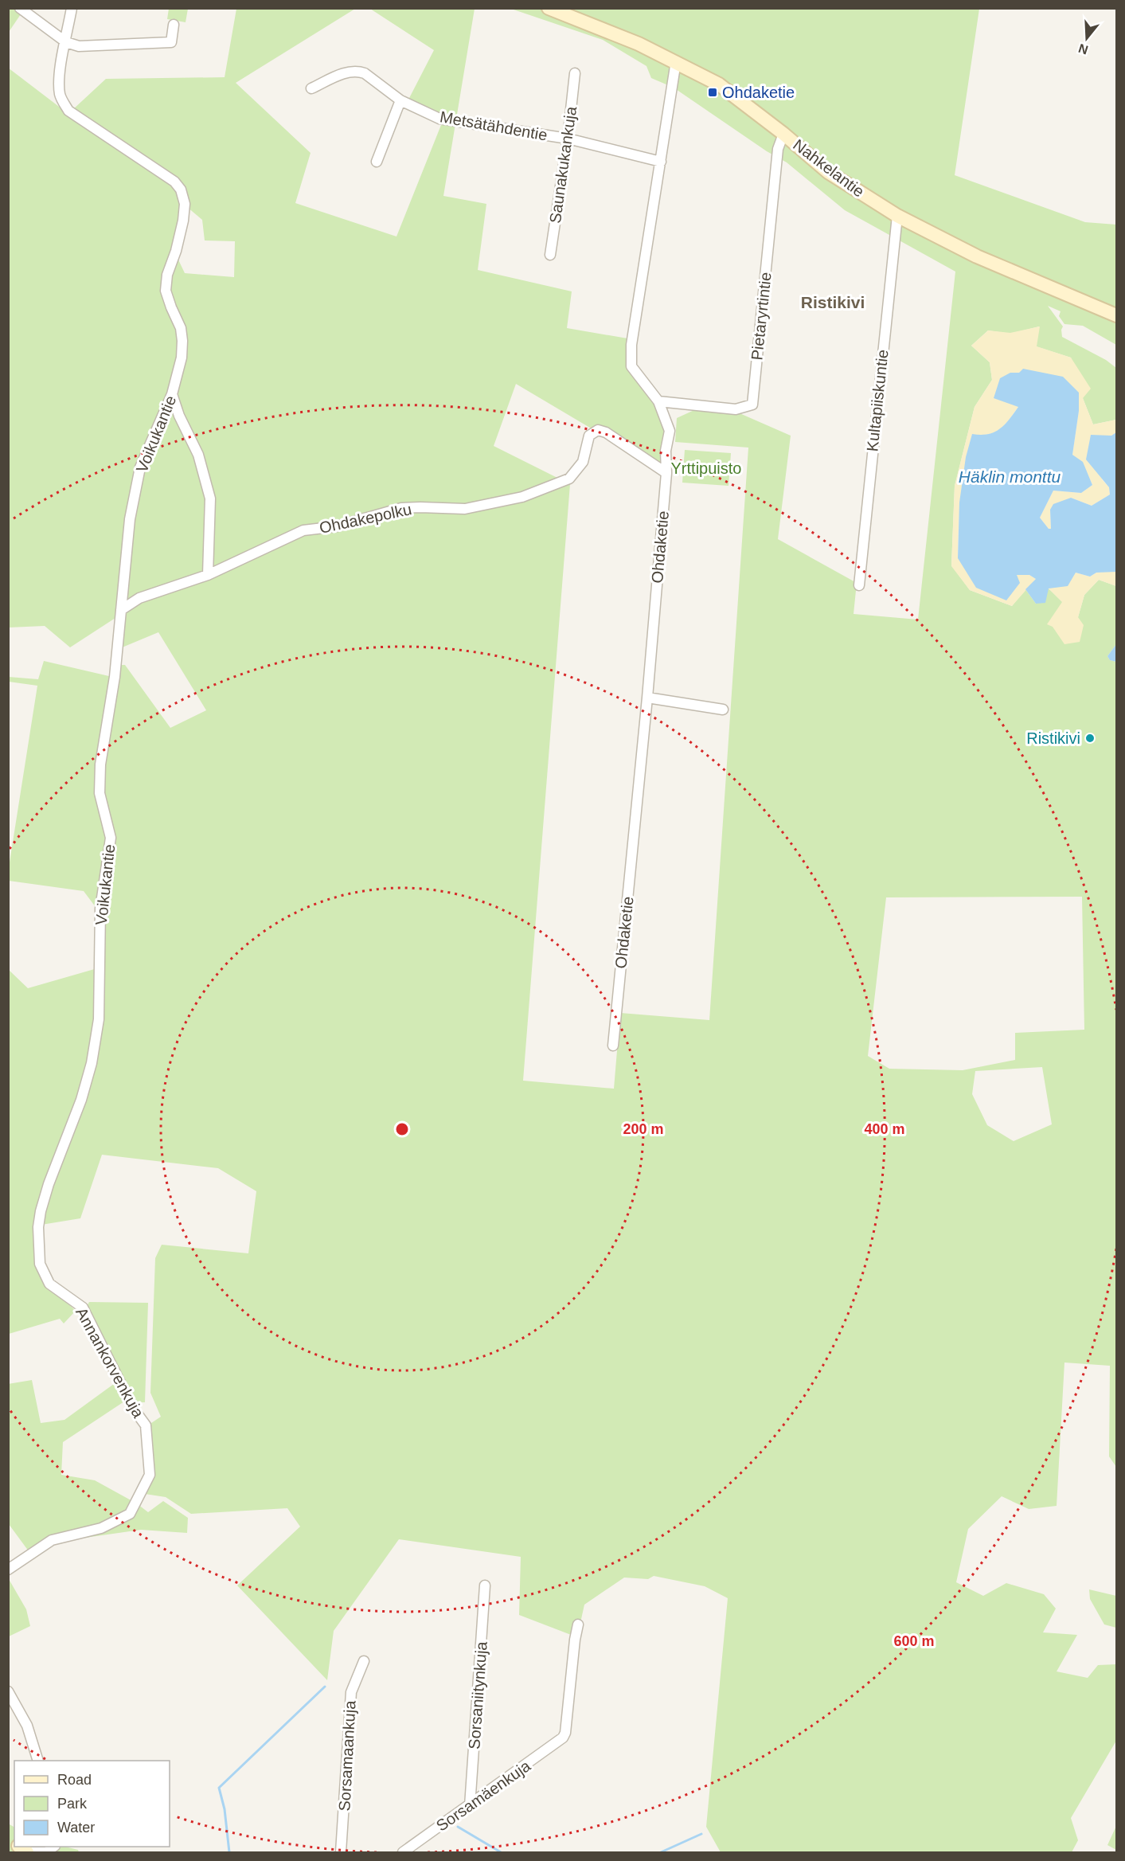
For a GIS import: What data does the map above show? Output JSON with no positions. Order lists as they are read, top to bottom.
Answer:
{
  "streets": {
    "main road": ["Nahkelantie"],
    "street": [
      "Metsätähdentie",
      "Saunakukankuja",
      "Pietaryrtintie",
      "Kultapiiskuntie",
      "Voikukantie",
      "Ohdakepolku",
      "Ohdaketie",
      "Annankorvenkuja",
      "Sorsaniitynkuja",
      "Sorsamaankuja",
      "Sorsamäenkuja"
    ]
  },
  "crossings": [
    ["Metsätähdentie", "Saunakukankuja"],
    ["Metsätähdentie", "Ohdaketie"],
    ["Nahkelantie", "Pietaryrtintie"],
    ["Nahkelantie", "Kultapiiskuntie"],
    ["Nahkelantie", "Ohdaketie"],
    ["Pietaryrtintie", "Ohdaketie"],
    ["Voikukantie", "Ohdakepolku"],
    ["Voikukantie", "Annankorvenkuja"],
    ["Ohdakepolku", "Ohdaketie"],
    ["Sorsaniitynkuja", "Sorsamäenkuja"]
  ],
  "districts": ["Ristikivi"],
  "water": ["Häklin monttu"],
  "parks": ["Yrttipuisto"],
  "places": {
    "transit": ["Ohdaketie"],
    "other": ["Ristikivi"]
  },
  "legend": ["Road", "Park", "Water"],
  "north": "bottom",
  "rings": ["200 m", "400 m", "600 m"]
}
